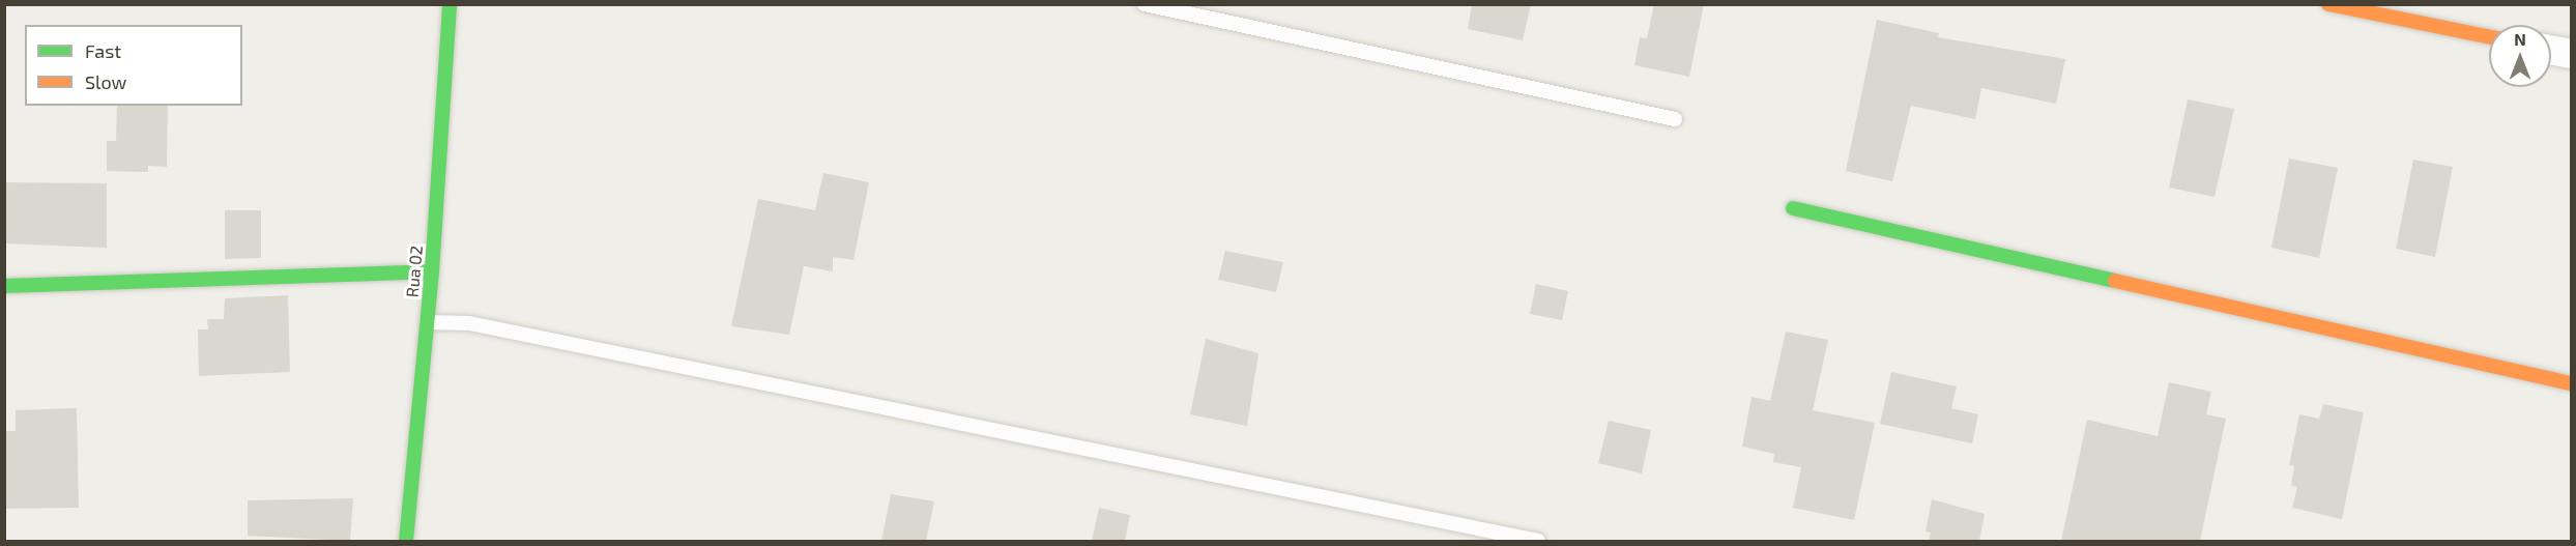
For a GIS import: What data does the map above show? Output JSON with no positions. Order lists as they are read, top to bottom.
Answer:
{
  "streets": {
    "street": ["Rua 02"]
  },
  "legend": ["Fast", "Slow"],
  "north": "top"
}
